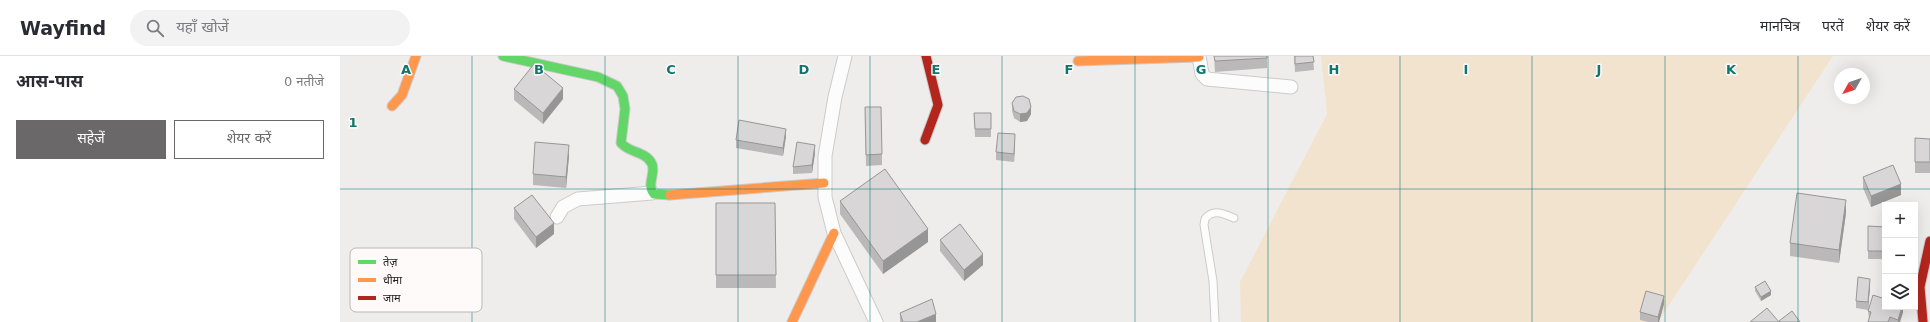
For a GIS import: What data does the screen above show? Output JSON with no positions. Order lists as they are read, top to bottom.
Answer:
{
  "legend": ["तेज़", "धीमा", "जाम"],
  "north": "bottom left",
  "page": {
    "header": "Wayfind",
    "search": "यहाँ खोजें",
    "nav": ["मानचित्र", "परतें", "शेयर करें"],
    "heading": ["आस-पास", "0 नतीजे"],
    "buttons": ["सहेजें", "शेयर करें"],
    "map_buttons": ["+", "−"]
  },
  "grid": {
    "columns": [
      "A",
      "B",
      "C",
      "D",
      "E",
      "F",
      "G",
      "H",
      "I",
      "J",
      "K"
    ],
    "rows": ["1"]
  }
}
